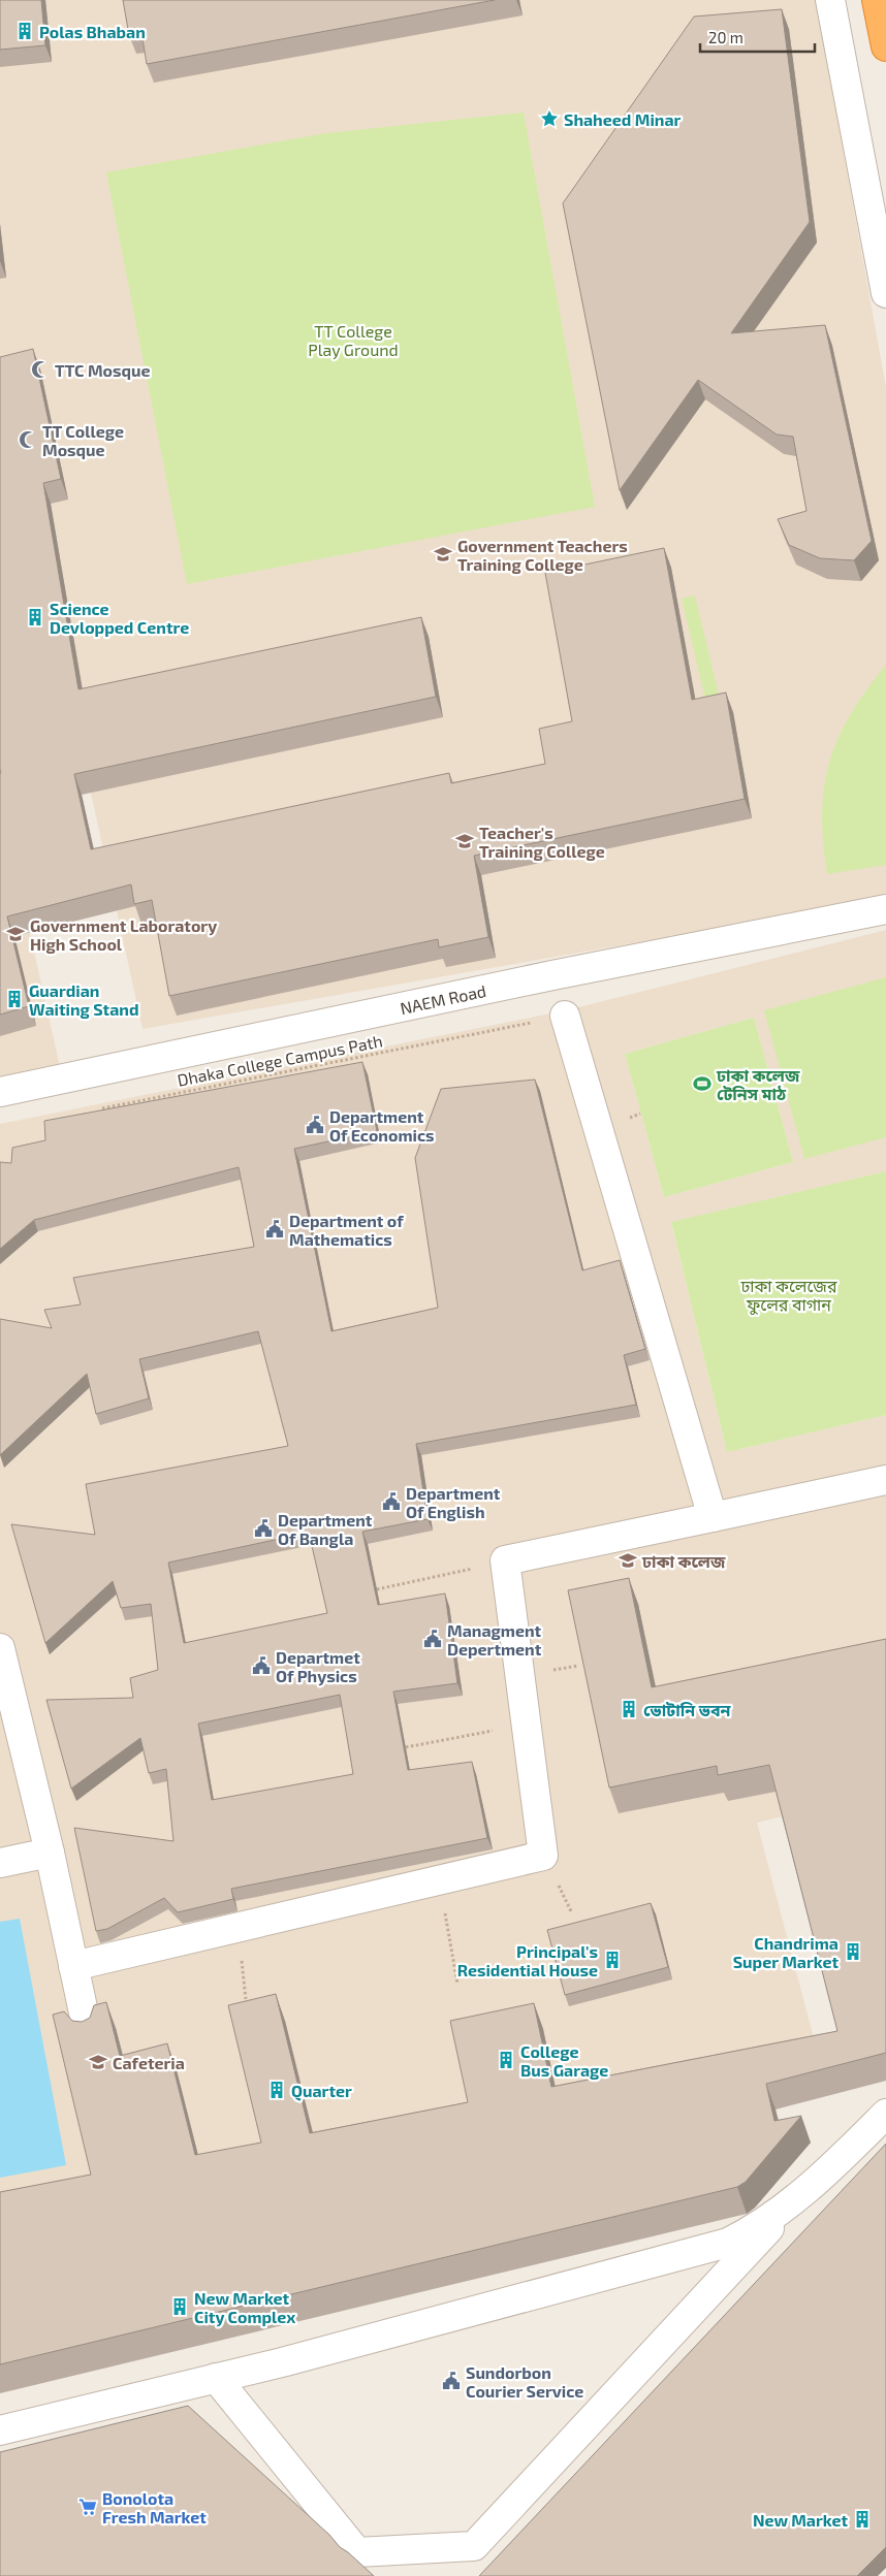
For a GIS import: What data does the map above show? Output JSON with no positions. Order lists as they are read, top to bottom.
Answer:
{
  "streets": {
    "street": ["NAEM Road"],
    "path": ["Dhaka College Campus Path"]
  },
  "parks": ["TT College Play Ground", "ঢাকা কলেজের ফুলের বাগান"],
  "places": {
    "building": [
      "Polas Bhaban",
      "Science Devlopped Centre",
      "Guardian Waiting Stand",
      "ভোটানি ভবন",
      "Chandrima Super Market",
      "Principal's Residential House",
      "College Bus Garage",
      "Quarter",
      "New Market City Complex",
      "New Market"
    ],
    "place": ["Shaheed Minar"],
    "mosque": ["TTC Mosque", "TT College Mosque"],
    "school or university": [
      "Government Teachers Training College",
      "Teacher's Training College",
      "Government Laboratory High School",
      "ঢাকা কলেজ",
      "Cafeteria"
    ],
    "sports": ["ঢাকা কলেজ টেনিস মাঠ"],
    "public building": [
      "Department Of Economics",
      "Department of Mathematics",
      "Department Of English",
      "Department Of Bangla",
      "Managment Depertment",
      "Departmet Of Physics",
      "Sundorbon Courier Service"
    ],
    "supermarket": ["Bonolota Fresh Market"]
  },
  "scale_bar": "20 m"
}
